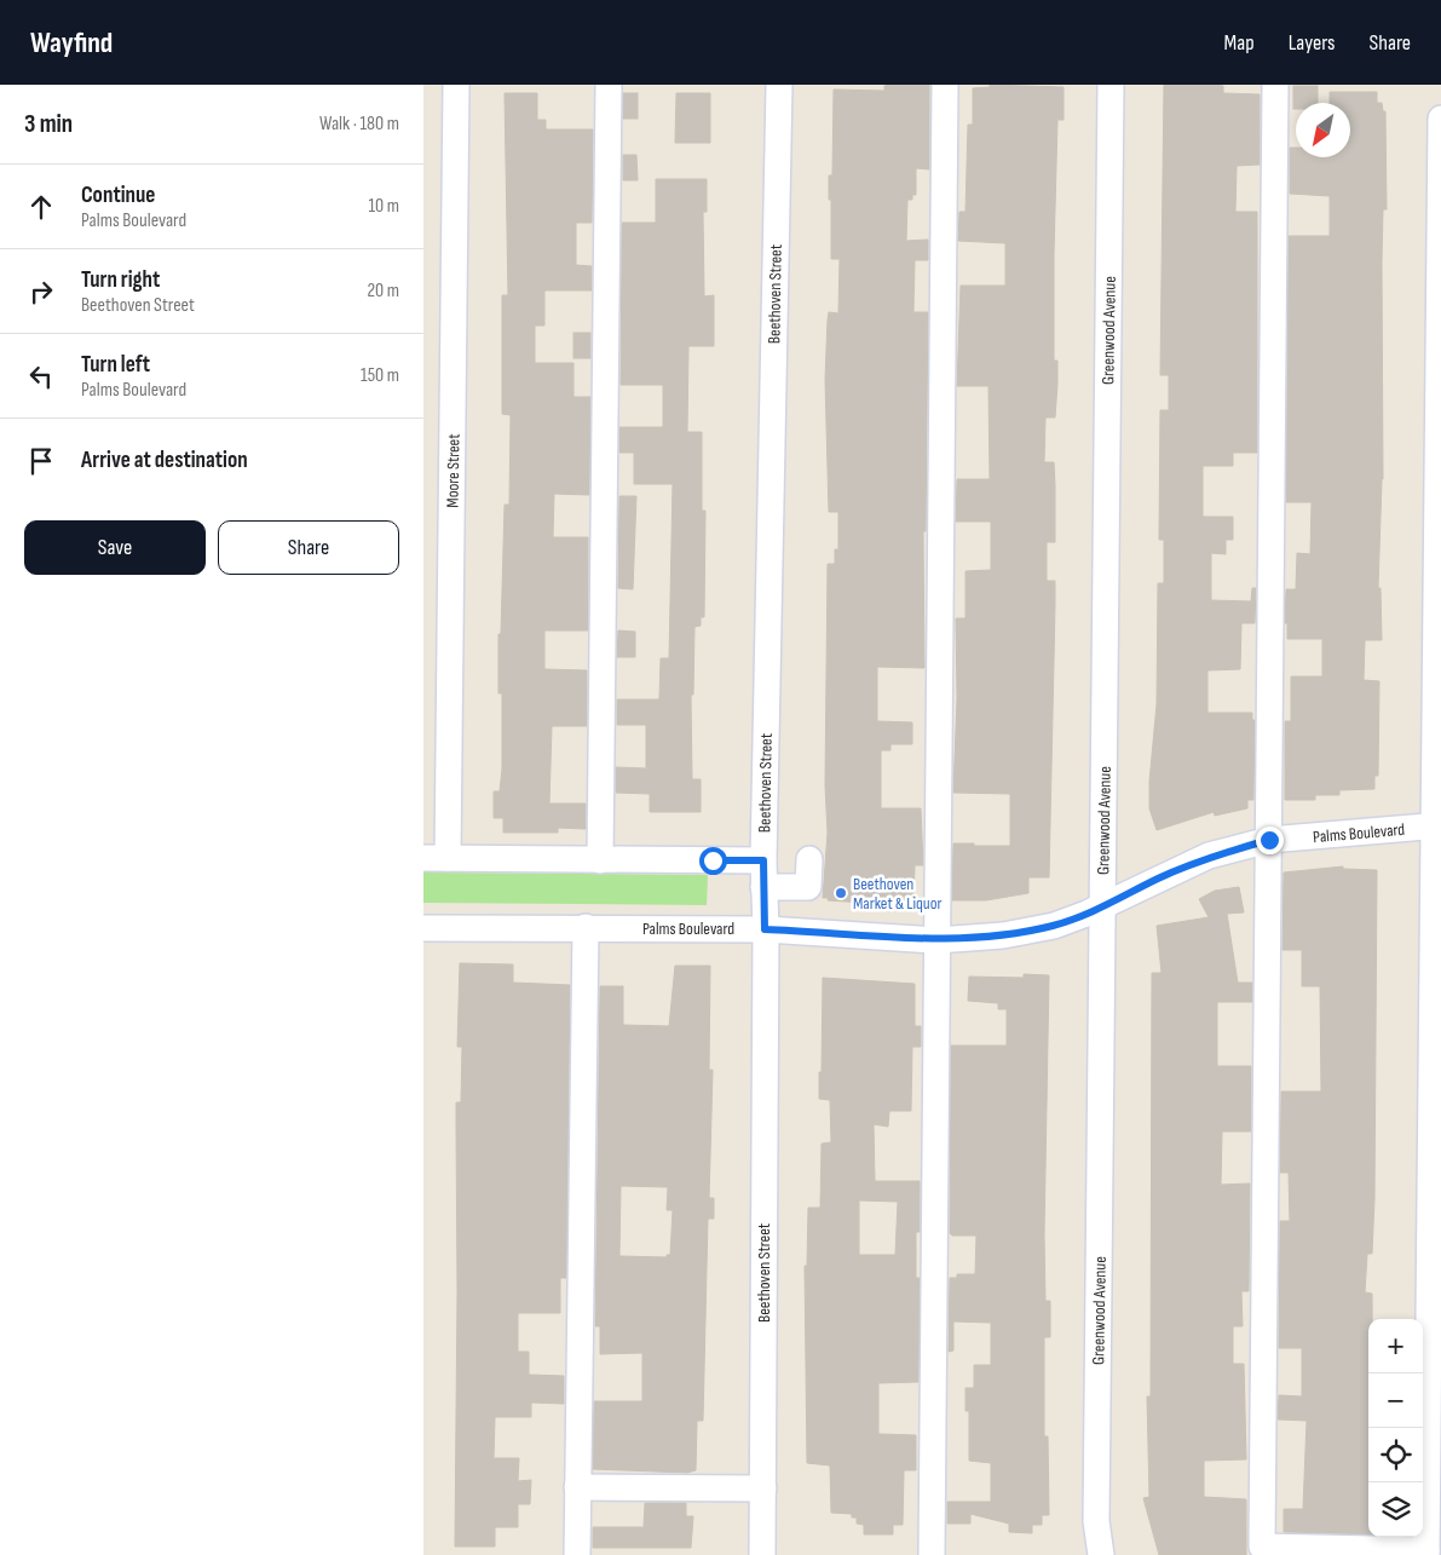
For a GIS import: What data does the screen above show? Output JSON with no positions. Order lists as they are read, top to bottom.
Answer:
{
  "streets": {
    "street": [
      "Beethoven Street",
      "Greenwood Avenue",
      "Moore Street",
      "Palms Boulevard"
    ]
  },
  "crossings": [
    ["Beethoven Street", "Palms Boulevard"],
    ["Greenwood Avenue", "Palms Boulevard"]
  ],
  "places": ["Beethoven Market & Liquor"],
  "north": "bottom left",
  "page": {
    "header": "Wayfind",
    "nav": ["Map", "Layers", "Share"],
    "heading": ["3 min", "Walk · 180 m"],
    "list": [
      ["Continue", "Palms Boulevard", "10 m"],
      ["Turn right", "Beethoven Street", "20 m"],
      ["Turn left", "Palms Boulevard", "150 m"],
      "Arrive at destination"
    ],
    "buttons": ["Save", "Share"],
    "map_buttons": ["+", "−"]
  }
}
